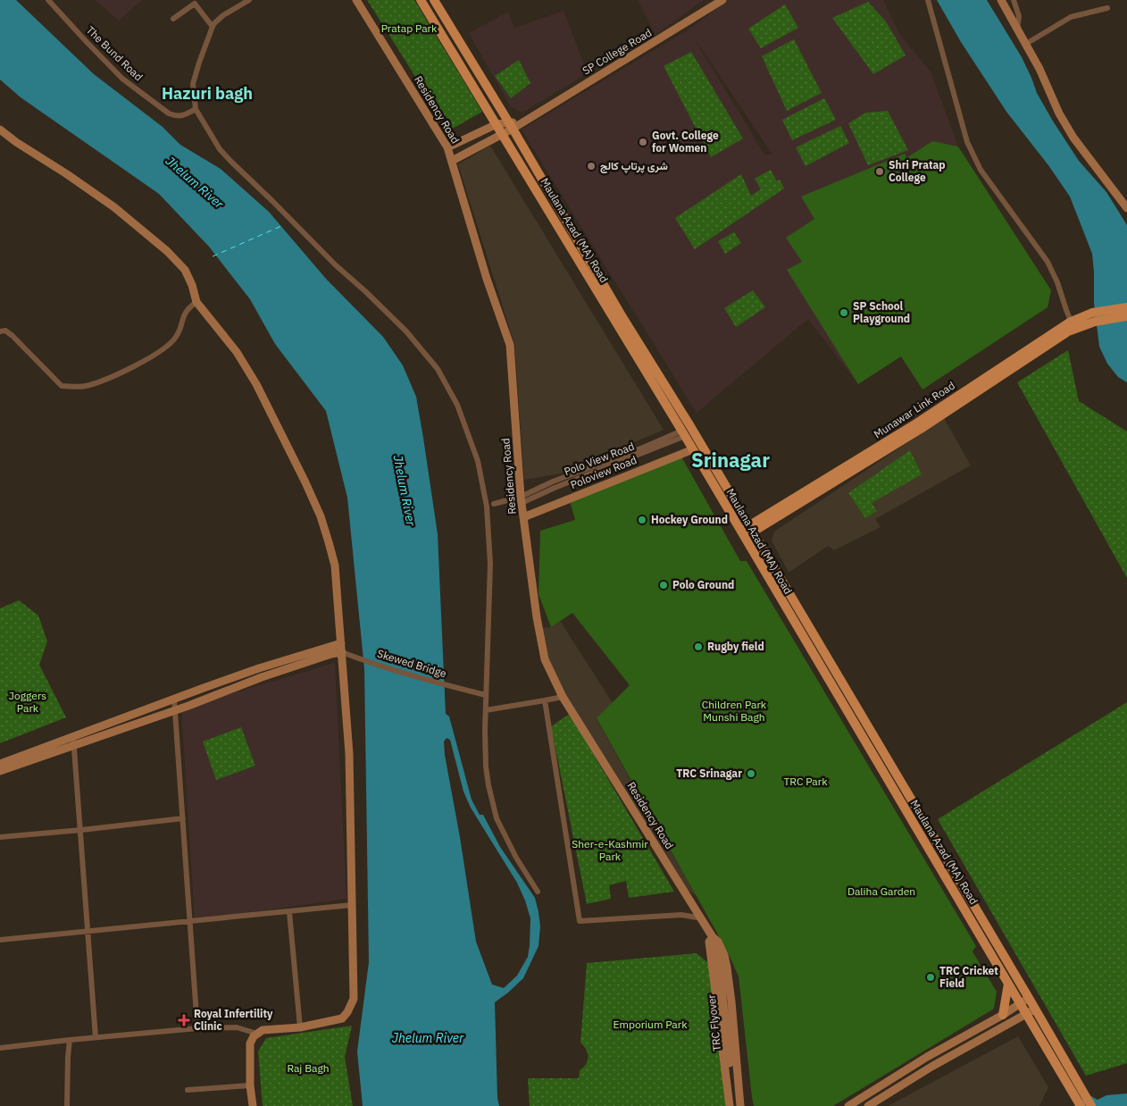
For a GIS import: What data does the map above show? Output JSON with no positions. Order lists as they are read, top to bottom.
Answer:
{
  "streets": {
    "main road": [
      "SP College Road",
      "Residency Road",
      "Maulana Azad (MA) Road",
      "Munawar Link Road",
      "Poloview Road",
      "TRC Flyover"
    ],
    "street": ["The Bund Road", "Polo View Road", "Skewed Bridge"]
  },
  "crossings": [
    ["SP College Road", "Maulana Azad (MA) Road"],
    ["Residency Road", "Polo View Road"],
    ["Residency Road", "Poloview Road"],
    ["Residency Road", "TRC Flyover"],
    ["Maulana Azad (MA) Road", "Munawar Link Road"],
    ["Maulana Azad (MA) Road", "Polo View Road"],
    ["Maulana Azad (MA) Road", "Poloview Road"]
  ],
  "districts": ["Hazuri bagh", "Srinagar"],
  "water": ["Jhelum River"],
  "parks": [
    "Pratap Park",
    "Joggers Park",
    "Children Park Munshi Bagh",
    "TRC Park",
    "Sher-e-Kashmir Park",
    "Daliha Garden",
    "Emporium Park",
    "Raj Bagh"
  ],
  "places": {
    "other": [
      "Govt. College for Women",
      "شری پرتاپ کالج",
      "Shri Pratap College",
      "SP School Playground",
      "Hockey Ground",
      "Polo Ground",
      "Rugby field",
      "TRC Srinagar",
      "TRC Cricket Field"
    ],
    "health": ["Royal Infertility Clinic"]
  }
}
